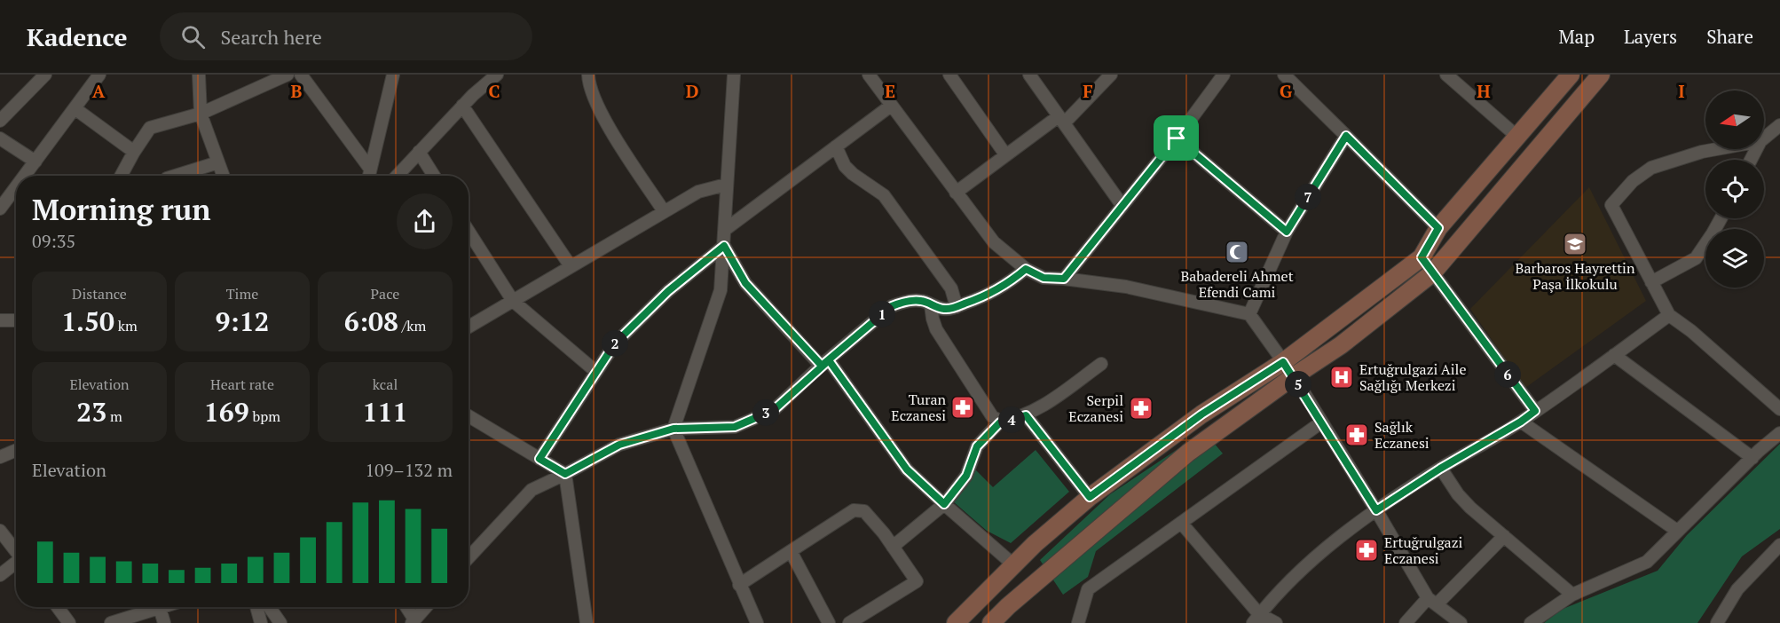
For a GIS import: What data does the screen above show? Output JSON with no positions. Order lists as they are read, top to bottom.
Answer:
{
  "places": {
    "school or university": ["Barbaros Hayrettin Paşa İlkokulu"],
    "mosque": ["Babadereli Ahmet Efendi Cami"],
    "hospital": ["Ertuğrulgazi Aile Sağlığı Merkezi"],
    "pharmacy": [
      "Turan Eczanesi",
      "Serpil Eczanesi",
      "Sağlık Eczanesi",
      "Ertuğrulgazi Eczanesi"
    ]
  },
  "north": "left",
  "page": {
    "header": "Kadence",
    "search": "Search here",
    "nav": ["Map", "Layers", "Share"],
    "heading": ["Morning run", "09:35"],
    "pins": [
      "7",
      "1",
      "2",
      "6",
      "5",
      "3",
      "4"
    ],
    "stats": [
      ["Distance", "1.50 km"],
      ["Time", "9:12"],
      ["Pace", "6:08 /km"],
      ["Elevation", "23 m"],
      ["Heart rate", "169 bpm"],
      ["kcal", "111"]
    ],
    "chart": ["Elevation", "109–132 m"]
  },
  "grid": {
    "columns": [
      "A",
      "B",
      "C",
      "D",
      "E",
      "F",
      "G",
      "H",
      "I"
    ]
  }
}
